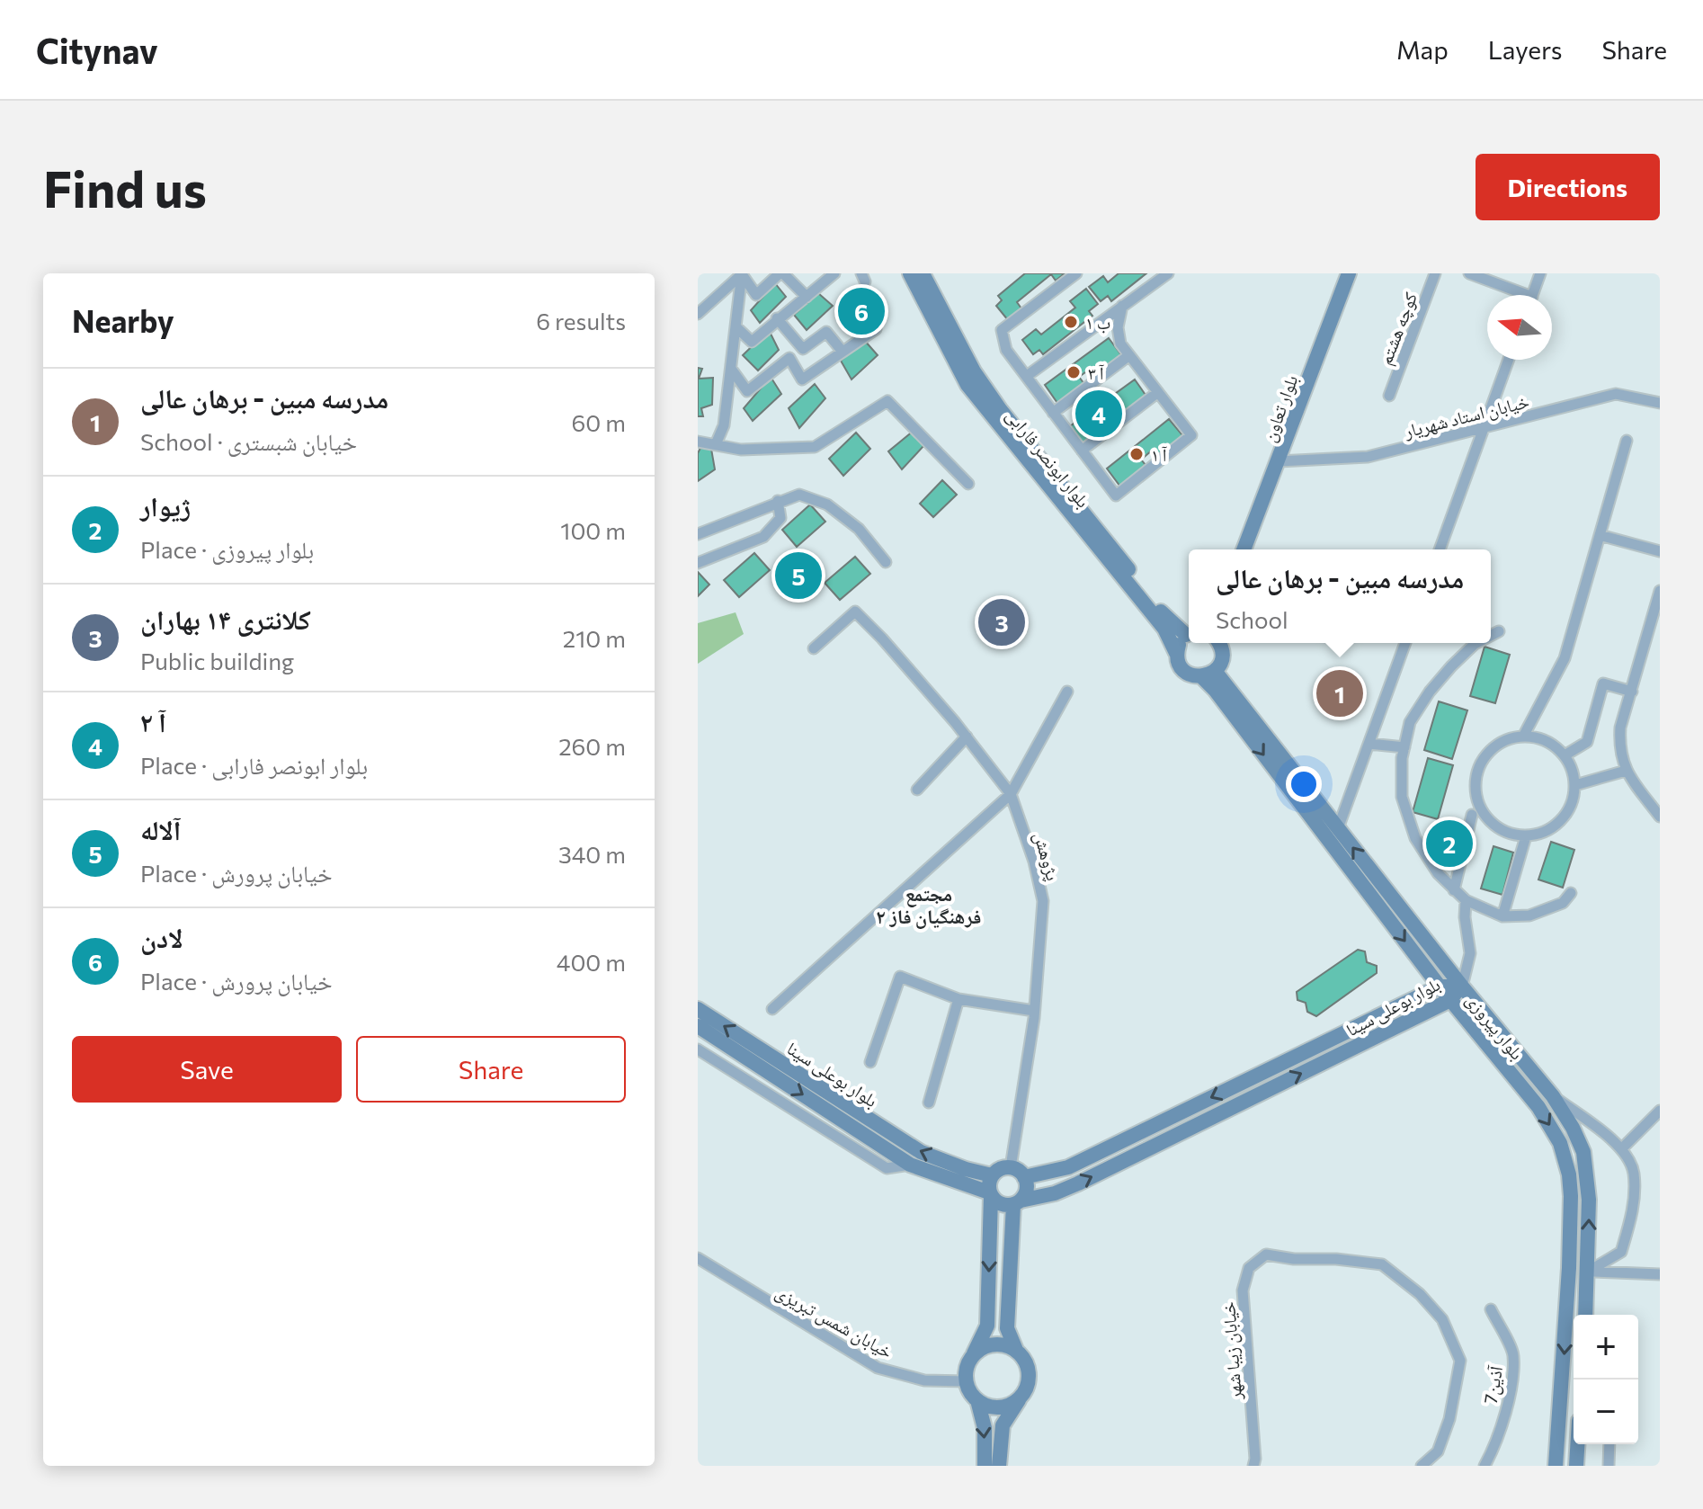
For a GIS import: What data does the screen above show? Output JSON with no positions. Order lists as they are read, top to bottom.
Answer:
{
  "streets": {
    "street": [
      "کوچه هشتم",
      "بلوار تعاون",
      "خیابان استاد شهریار",
      "بلوار ابونصر فارابی",
      "پژوهش",
      "بلوار بوعلی سینا",
      "بلوار پیروزی",
      "خیابان شمس تبریزی",
      "خیابان زیبا شهر",
      "آذین7"
    ]
  },
  "crossings": [
    ["بلوار تعاون", "خیابان استاد شهریار"],
    ["بلوار ابونصر فارابی", "بلوار پیروزی"],
    ["پژوهش", "بلوار بوعلی سینا"],
    ["بلوار بوعلی سینا", "بلوار پیروزی"]
  ],
  "districts": ["مجتمع فرهنگیان فاز ۲"],
  "places": ["ب ۱", "آ ۳", "آ ۱"],
  "north": "left",
  "page": {
    "header": "Citynav",
    "nav": ["Map", "Layers", "Share"],
    "buttons": [
      "Directions",
      ["Save", "Share"]
    ],
    "title": "Find us",
    "heading": ["Nearby", "6 results"],
    "pins": [
      "6",
      "4",
      "5",
      "3",
      "1",
      "2"
    ],
    "list": [
      {
        "mark": "1",
        "name": "مدرسه مبین - برهان عالی",
        "note": "School · خیابان شبستری",
        "value": "60 m"
      },
      {
        "mark": "2",
        "name": "ژیوار",
        "note": "Place · بلوار پیروزی",
        "value": "100 m"
      },
      {
        "mark": "3",
        "name": "کلانتری ۱۴ بهاران",
        "note": "Public building",
        "value": "210 m"
      },
      {
        "mark": "4",
        "name": "آ ۲",
        "note": "Place · بلوار ابونصر فارابی",
        "value": "260 m"
      },
      {
        "mark": "5",
        "name": "آلاله",
        "note": "Place · خیابان پرورش",
        "value": "340 m"
      },
      {
        "mark": "6",
        "name": "لادن",
        "note": "Place · خیابان پرورش",
        "value": "400 m"
      }
    ],
    "popup": ["مدرسه مبین - برهان عالی", "School"],
    "map_buttons": ["+", "−"]
  }
}
